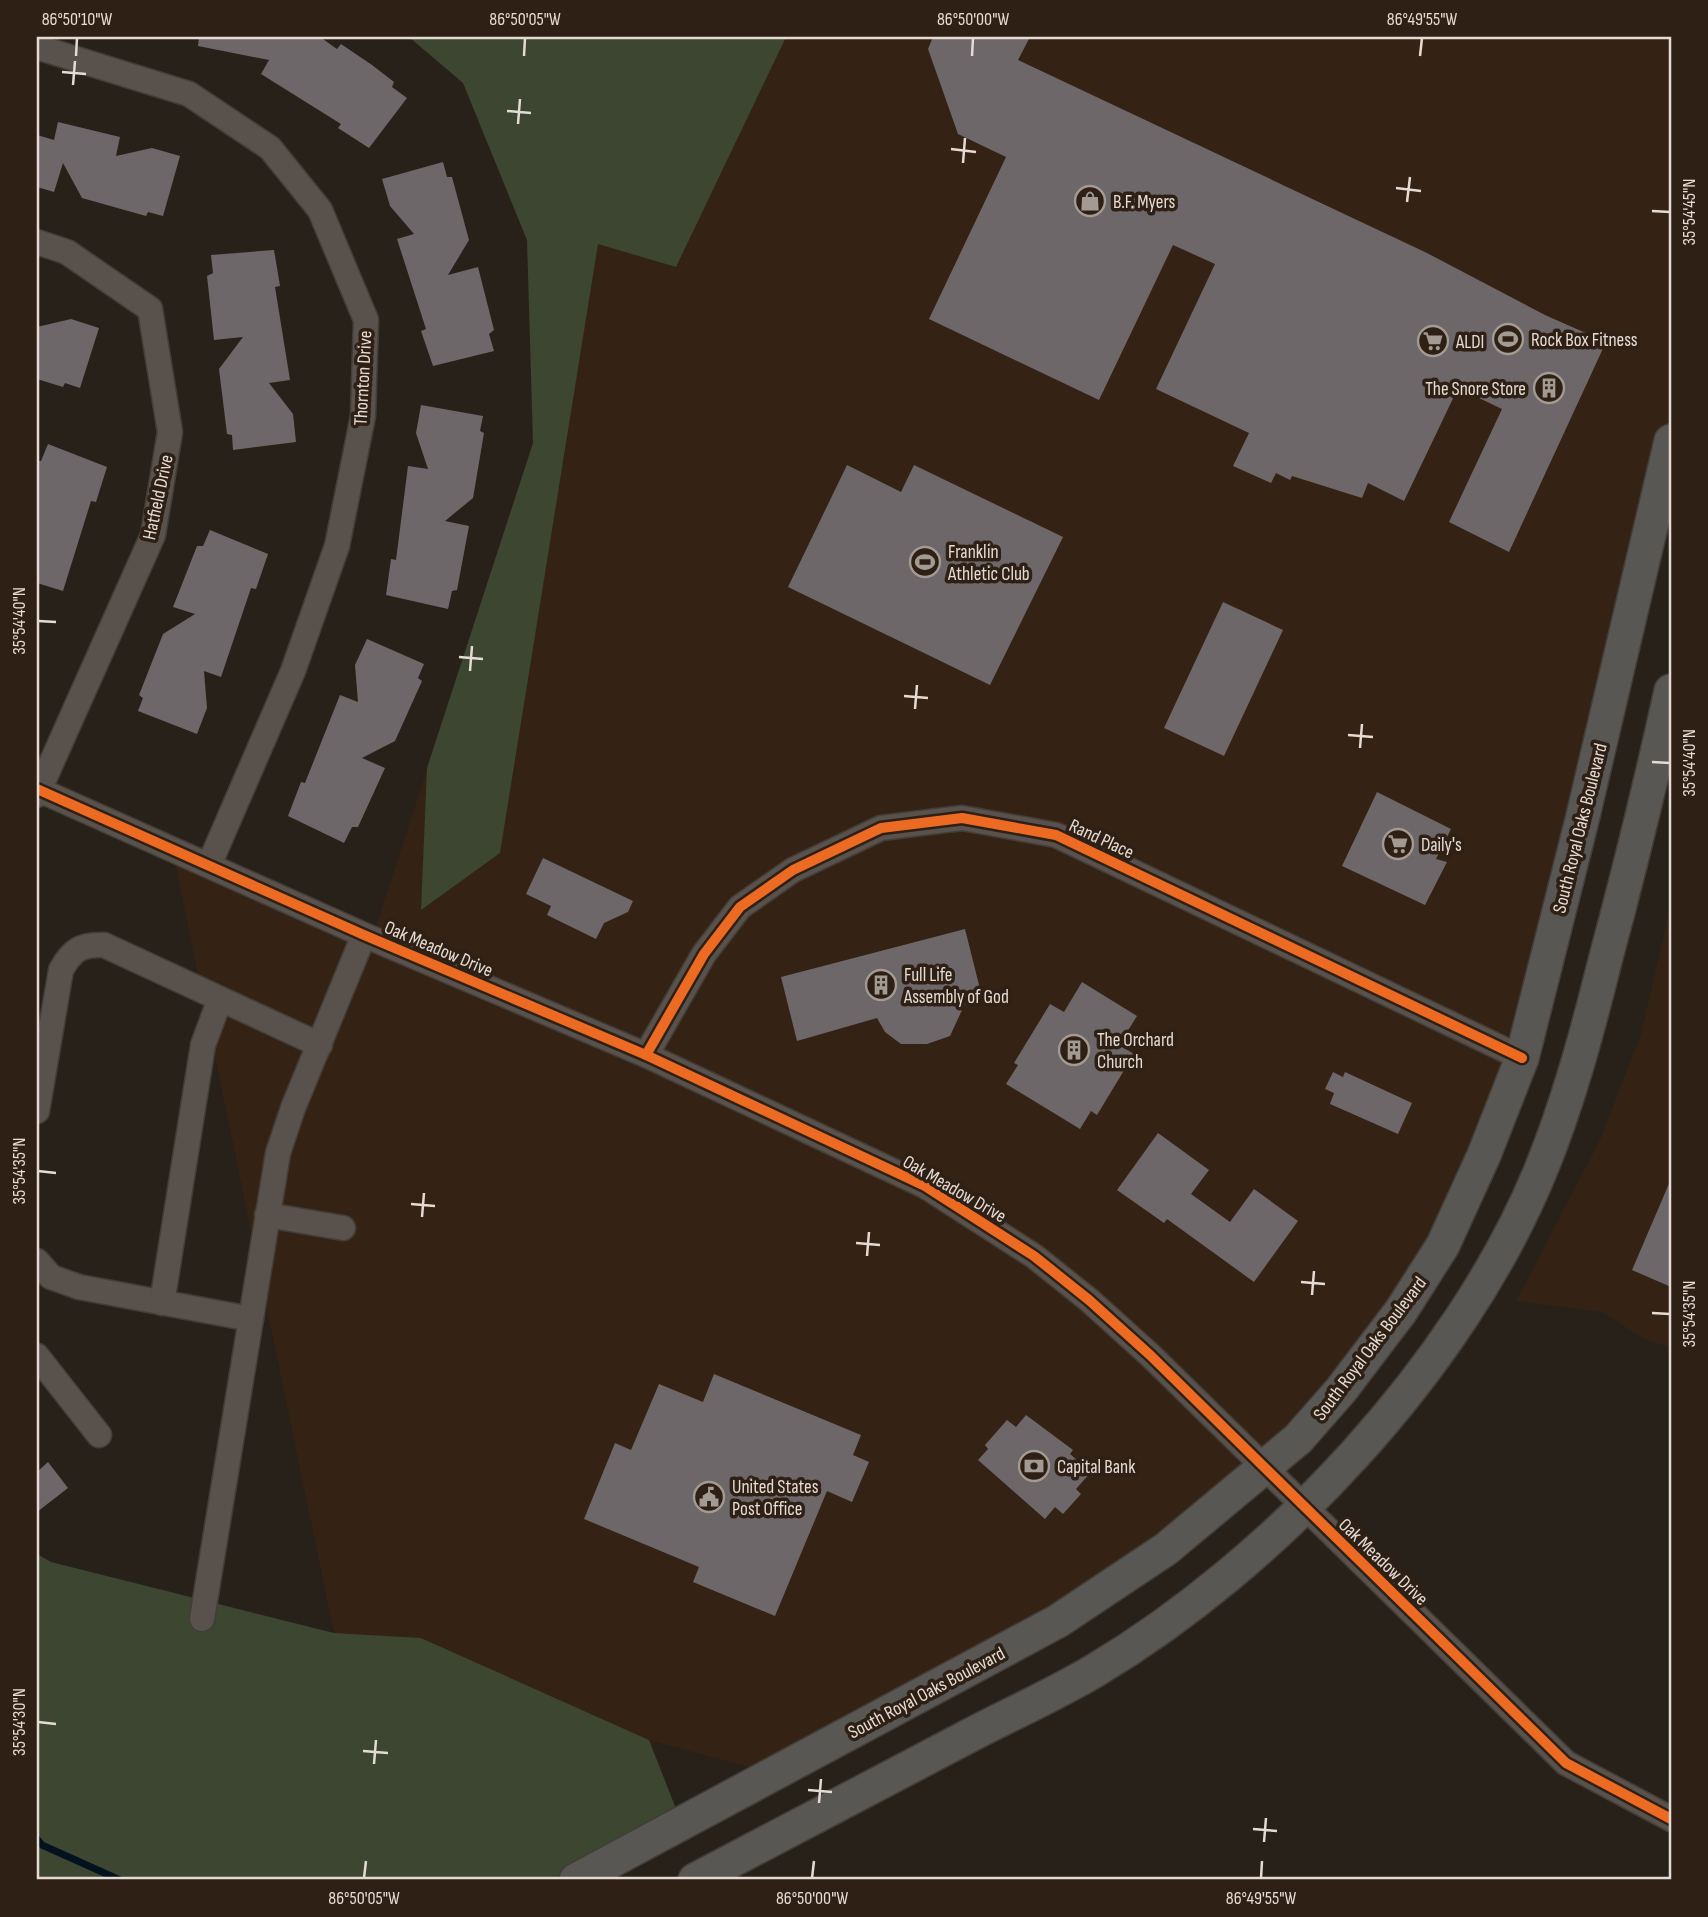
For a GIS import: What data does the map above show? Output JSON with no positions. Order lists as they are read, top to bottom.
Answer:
{
  "streets": {
    "main road": ["South Royal Oaks Boulevard"],
    "street": [
      "Thornton Drive",
      "Hatfield Drive",
      "Rand Place",
      "Oak Meadow Drive"
    ]
  },
  "crossings": [
    ["Thornton Drive", "Oak Meadow Drive"],
    ["Hatfield Drive", "Oak Meadow Drive"],
    ["South Royal Oaks Boulevard", "Rand Place"],
    ["South Royal Oaks Boulevard", "Oak Meadow Drive"],
    ["Rand Place", "Oak Meadow Drive"]
  ],
  "places": {
    "shop": ["B.F. Myers"],
    "sports": ["Rock Box Fitness", "Franklin Athletic Club"],
    "supermarket": ["ALDI", "Daily's"],
    "building": ["The Snore Store", "Full Life Assembly of God", "The Orchard Church"],
    "bank": ["Capital Bank"],
    "public building": ["United States Post Office"]
  },
  "coordinates": [
    "86°50'10\"W",
    "86°50'05\"W",
    "86°50'00\"W",
    "86°49'55\"W",
    "35°54'45\"N",
    "35°54'40\"N",
    "35°54'35\"N",
    "35°54'30\"N"
  ]
}
